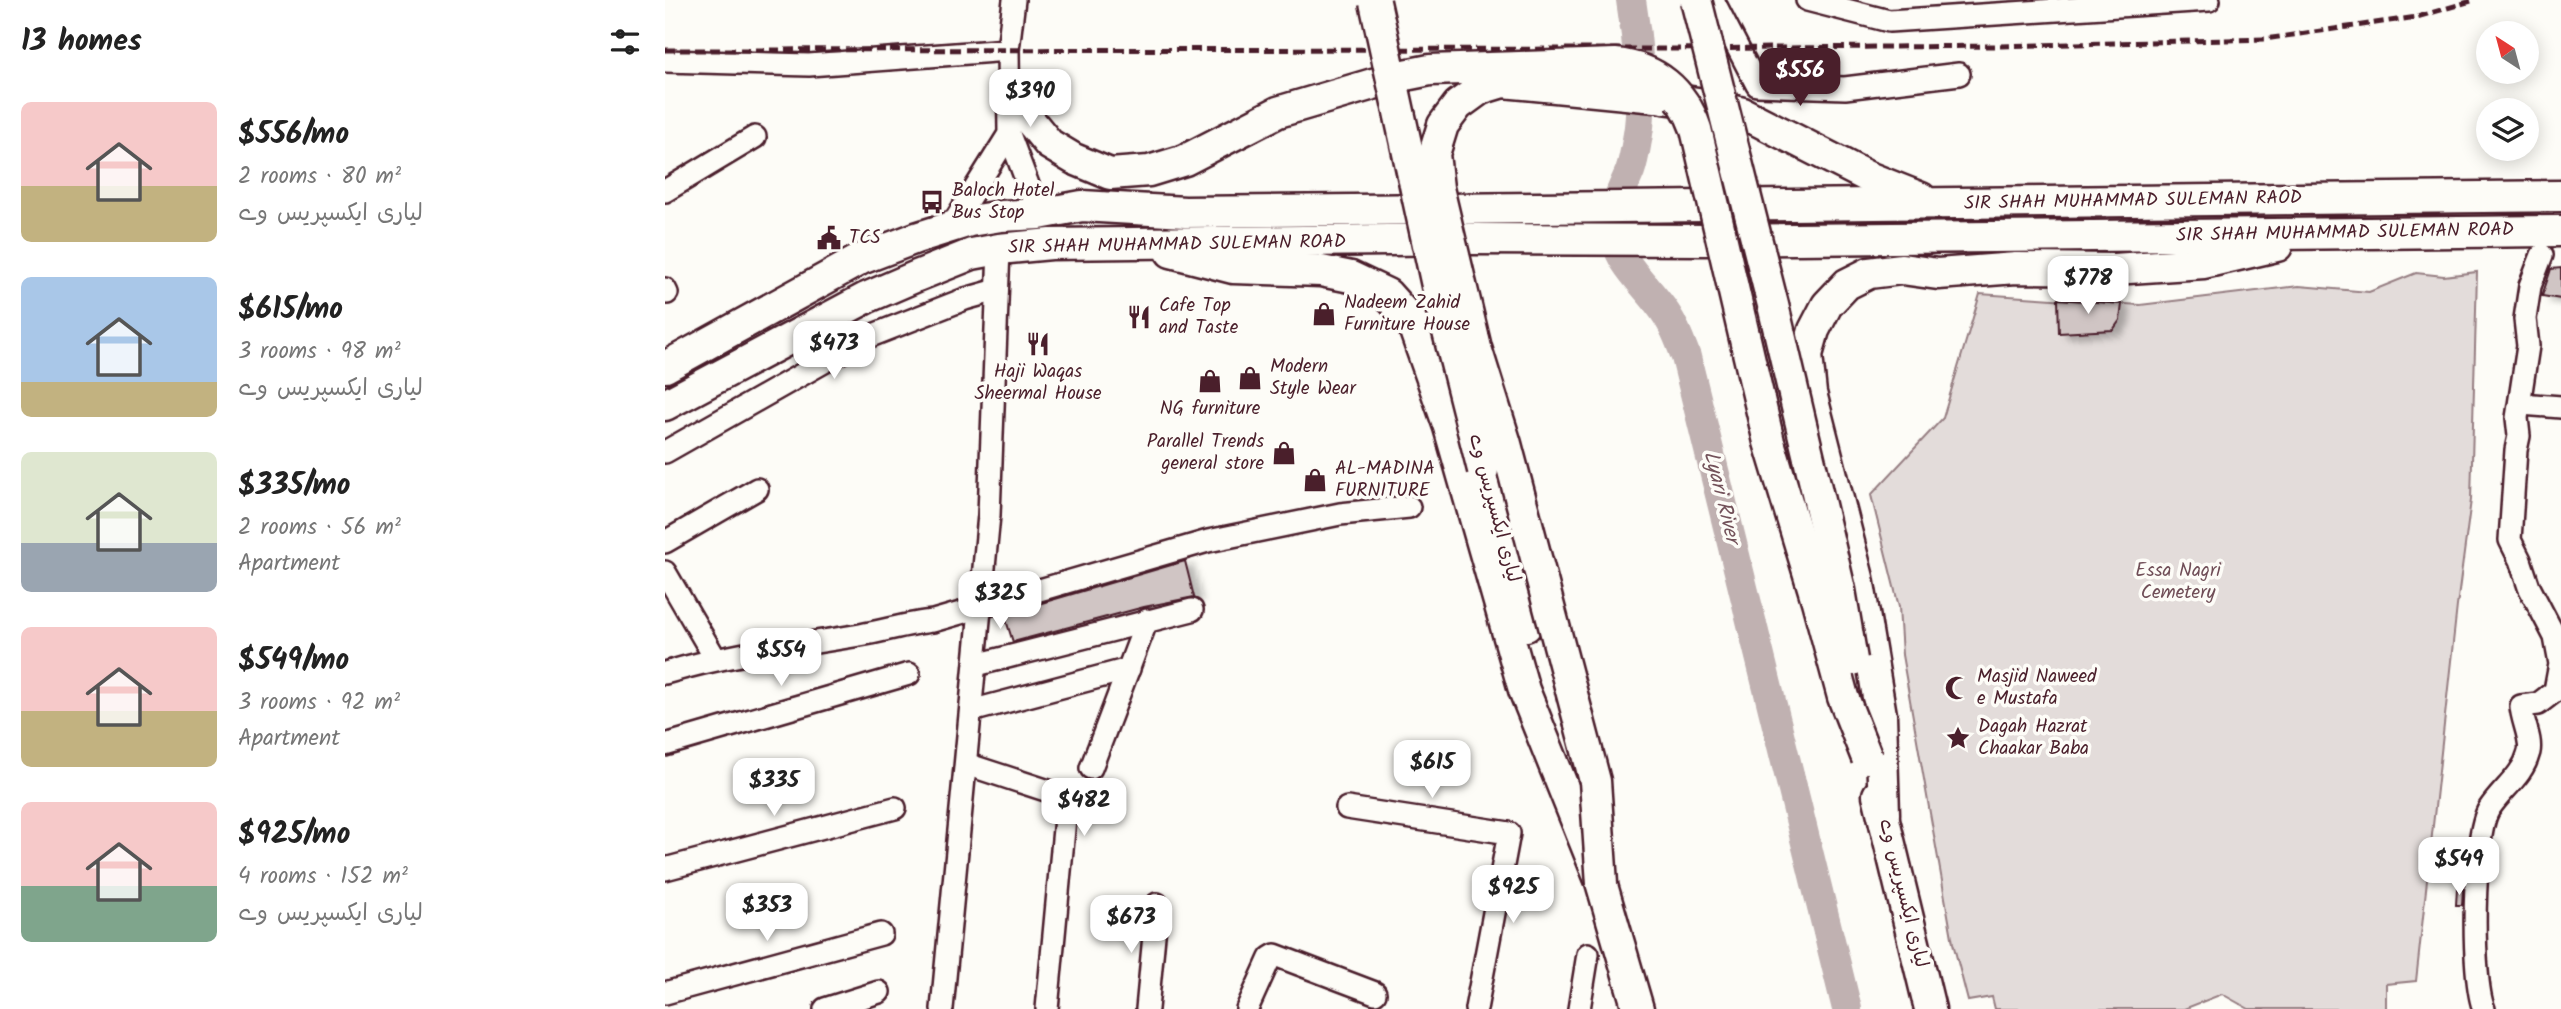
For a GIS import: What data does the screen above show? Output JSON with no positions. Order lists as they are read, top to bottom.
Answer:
{
  "streets": {
    "highway": ["SIR SHAH MUHAMMAD SULEMAN RAOD", "SIR SHAH MUHAMMAD SULEMAN ROAD", "لیاری ایکسپریس وے"]
  },
  "crossings": [
    ["SIR SHAH MUHAMMAD SULEMAN RAOD", "SIR SHAH MUHAMMAD SULEMAN ROAD"]
  ],
  "water": ["Lyari River"],
  "parks": ["Essa Nagri Cemetery"],
  "places": {
    "bus stop": ["Baloch Hotel Bus Stop"],
    "public building": ["TCS"],
    "shop": [
      "Nadeem Zahid Furniture House",
      "Modern Style Wear",
      "NG furniture",
      "Parallel Trends general store",
      "AL-MADINA FURNITURE"
    ],
    "restaurant": ["Cafe Top and Taste", "Haji Waqas Sheermal House"],
    "mosque": ["Masjid Naweed e Mustafa"],
    "place": ["Dagah Hazrat Chaakar Baba"]
  },
  "north": "top left",
  "page": {
    "heading": "13 homes",
    "price": [
      "$556",
      "$390",
      "$778",
      "$473",
      "$325",
      "$554",
      "$615",
      "$335",
      "$482",
      "$549",
      "$925",
      "$353",
      "$673"
    ],
    "list": [
      {
        "name": "$556/mo",
        "note": "2 rooms · 80 m² · لیاری ایکسپریس وے"
      },
      {
        "name": "$615/mo",
        "note": "3 rooms · 98 m² · لیاری ایکسپریس وے"
      },
      {
        "name": "$335/mo",
        "note": "2 rooms · 56 m² · Apartment"
      },
      {
        "name": "$549/mo",
        "note": "3 rooms · 92 m² · Apartment"
      },
      {
        "name": "$925/mo",
        "note": "4 rooms · 152 m² · لیاری ایکسپریس وے"
      }
    ]
  }
}
